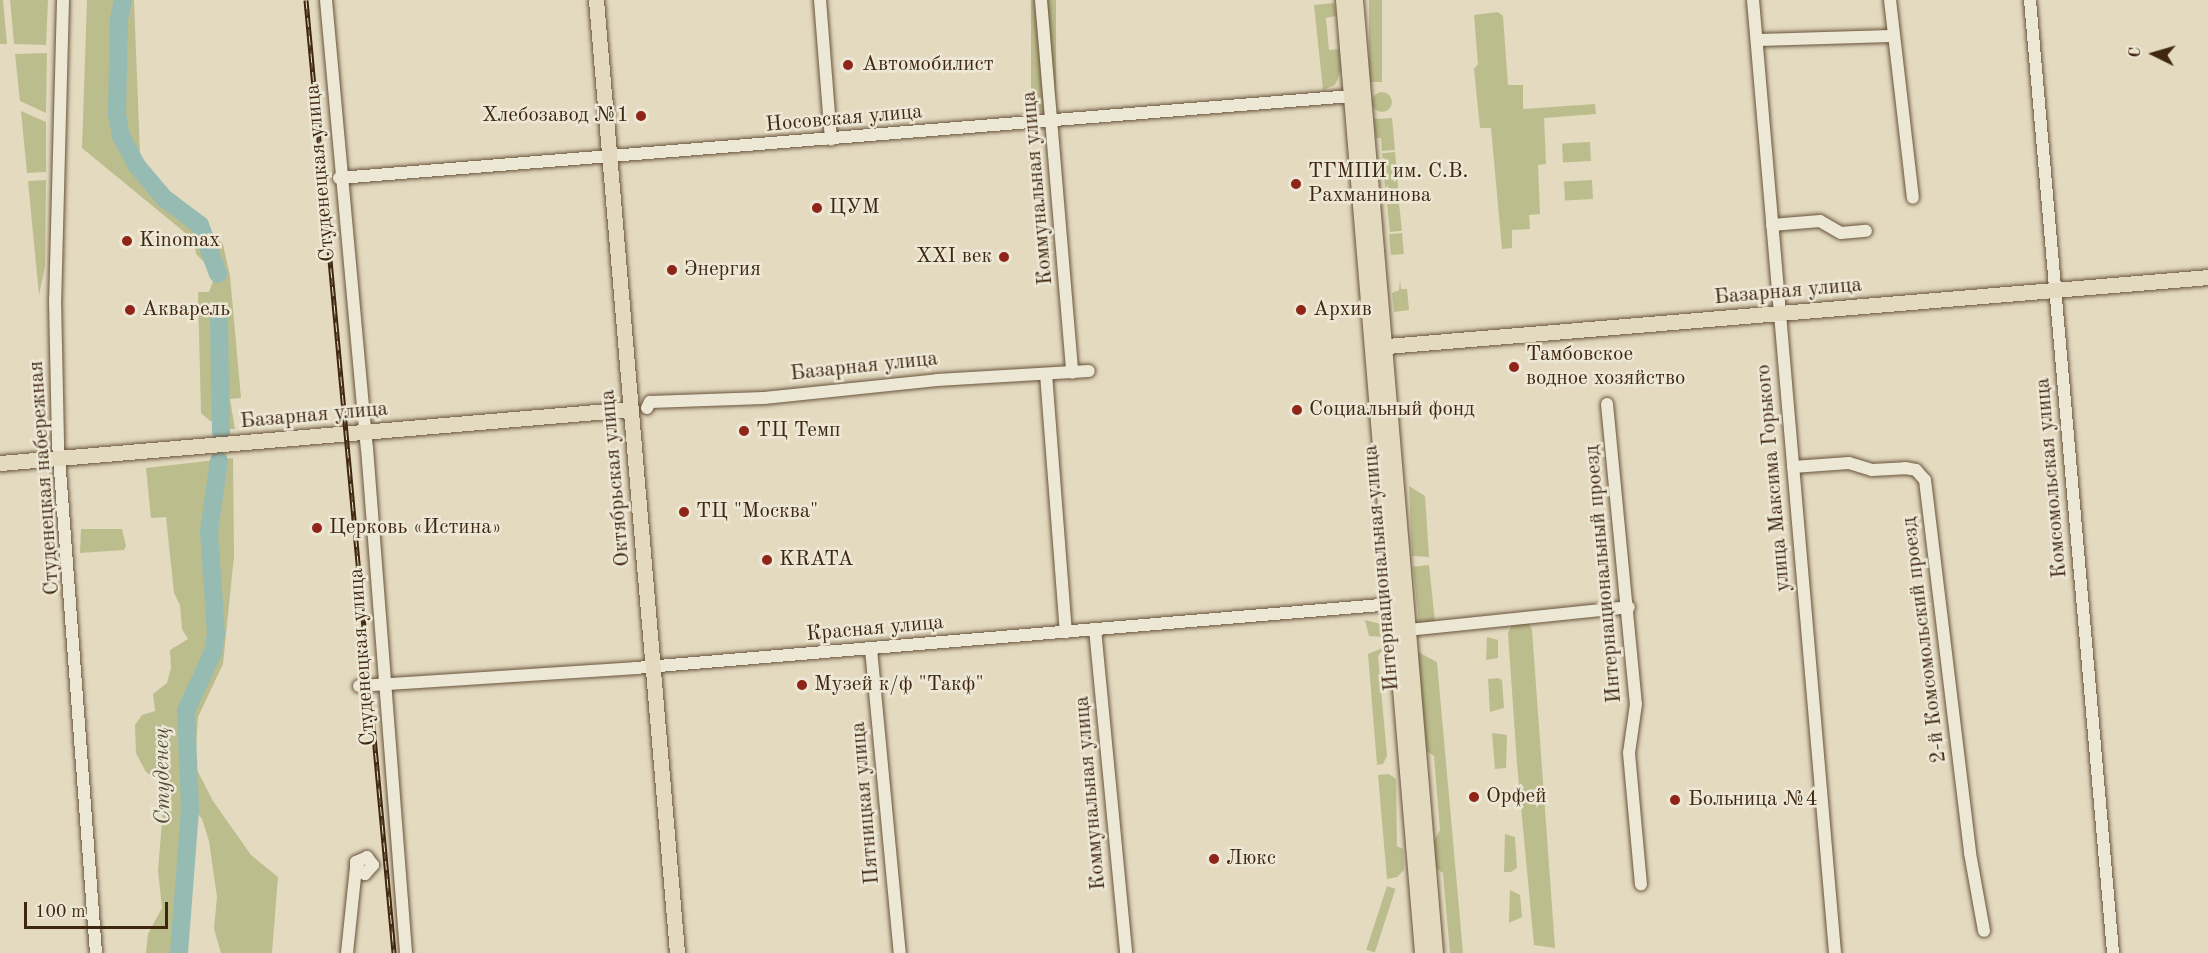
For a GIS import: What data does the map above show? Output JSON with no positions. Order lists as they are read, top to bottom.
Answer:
{
  "streets": {
    "main road": ["Базарная улица", "Октябрьская улица", "Интернациональная улица"],
    "street": [
      "Носовская улица",
      "Студенецкая улица",
      "Коммунальная улица",
      "Студенецкая набережная",
      "улица Максима Горького",
      "Комсомольская улица",
      "Интернациональный проезд",
      "Красная улица",
      "2-й Комсомольский проезд",
      "Пятницкая улица"
    ]
  },
  "crossings": [
    ["Носовская улица", "Студенецкая улица"],
    ["Носовская улица", "Коммунальная улица"],
    ["Носовская улица", "Октябрьская улица"],
    ["Носовская улица", "Интернациональная улица"],
    ["Студенецкая улица", "Базарная улица"],
    ["Студенецкая улица", "Красная улица"],
    ["Коммунальная улица", "Базарная улица"],
    ["Коммунальная улица", "Красная улица"],
    ["Базарная улица", "Студенецкая набережная"],
    ["Базарная улица", "Октябрьская улица"],
    ["Базарная улица", "улица Максима Горького"],
    ["Базарная улица", "Комсомольская улица"],
    ["Базарная улица", "Интернациональная улица"],
    ["Октябрьская улица", "Красная улица"],
    ["улица Максима Горького", "2-й Комсомольский проезд"],
    ["Интернациональная улица", "Красная улица"],
    ["Красная улица", "Пятницкая улица"]
  ],
  "water": ["Студенец"],
  "places": [
    "Автомобилист",
    "Хлебозавод №1",
    "ТГМПИ им. С.В. Рахманинова",
    "ЦУМ",
    "Kinomax",
    "XXI век",
    "Энергия",
    "Акварель",
    "Архив",
    "Тамбовское водное хозяйство",
    "Социальный фонд",
    "ТЦ Темп",
    "ТЦ \"Москва\"",
    "Церковь «Истина»",
    "KRATA",
    "Музей к/ф \"Такф\"",
    "Орфей",
    "Больница №4",
    "Люкс"
  ],
  "scale_bar": "100 m",
  "north": "left"
}
